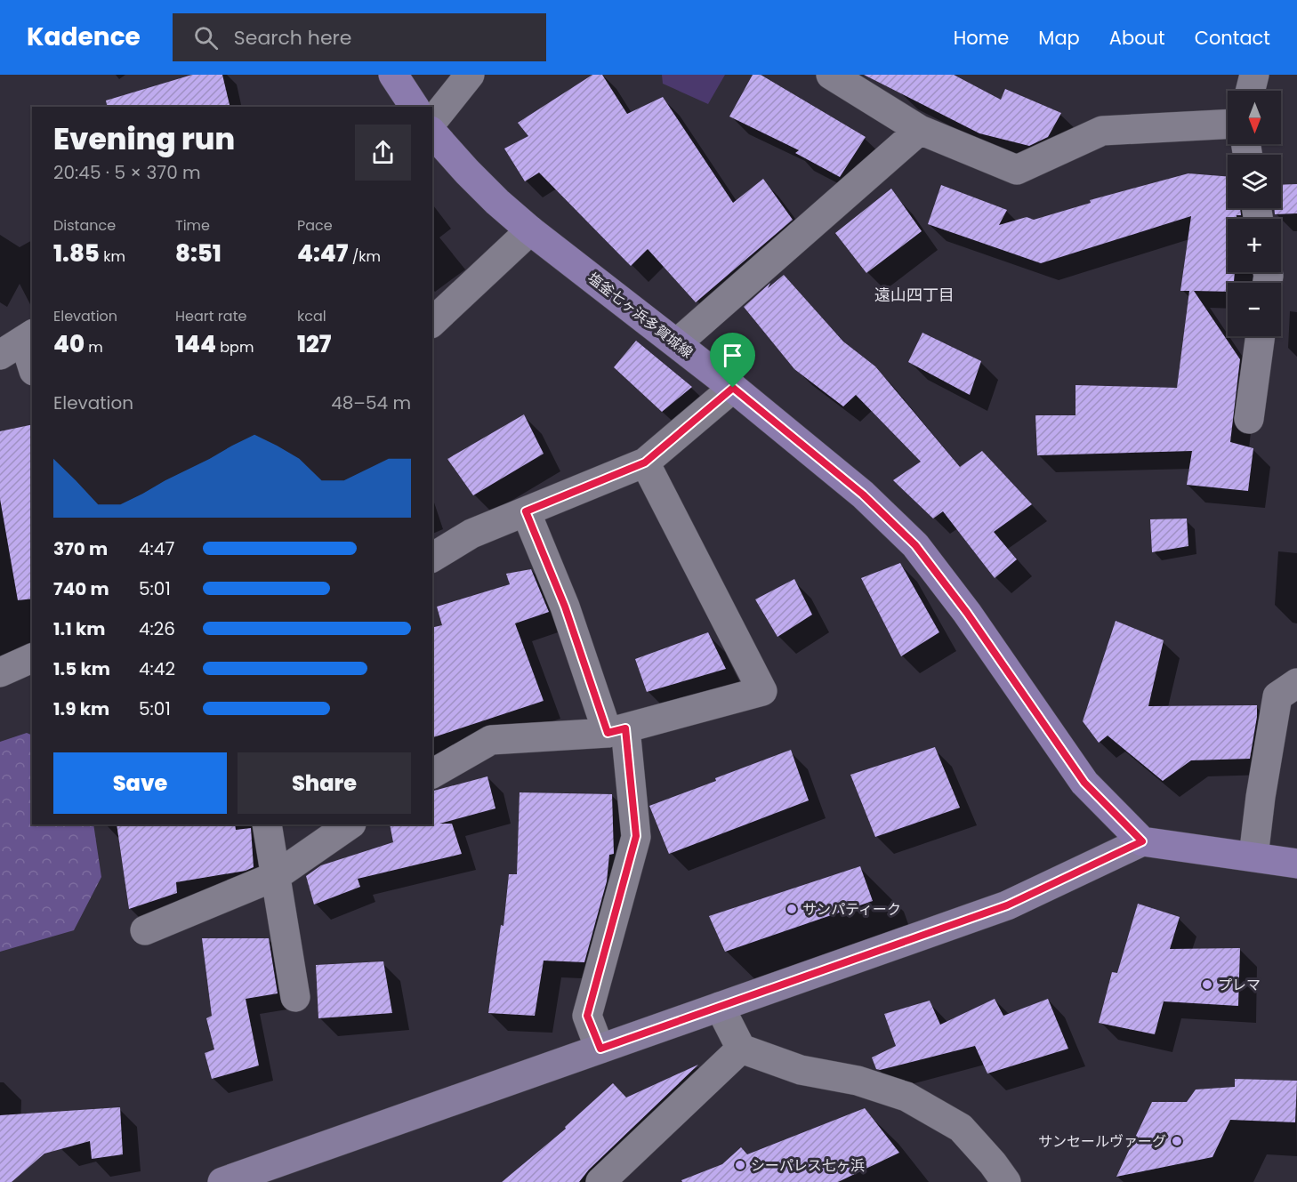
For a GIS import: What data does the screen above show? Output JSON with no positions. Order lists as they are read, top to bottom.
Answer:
{
  "streets": {
    "main road": ["塩釜七ヶ浜多賀城線"]
  },
  "districts": ["遠山四丁目"],
  "places": [
    "サンパティーク",
    "プレマ",
    "サンセールヴァーグ",
    "シーパレス七ヶ浜"
  ],
  "north": "bottom",
  "page": {
    "header": "Kadence",
    "search": "Search here",
    "nav": [
      "Home",
      "Map",
      "About",
      "Contact"
    ],
    "map_buttons": ["+", "−"],
    "heading": ["Evening run", "20:45 · 5 × 370 m"],
    "stats": [
      ["Distance", "1.85 km"],
      ["Time", "8:51"],
      ["Pace", "4:47 /km"],
      ["Elevation", "40 m"],
      ["Heart rate", "144 bpm"],
      ["kcal", "127"]
    ],
    "chart": ["Elevation", "48–54 m"],
    "list": [
      {
        "name": "370 m",
        "note": "4:47"
      },
      {
        "name": "740 m",
        "note": "5:01"
      },
      {
        "name": "1.1 km",
        "note": "4:26"
      },
      {
        "name": "1.5 km",
        "note": "4:42"
      },
      {
        "name": "1.9 km",
        "note": "5:01"
      }
    ],
    "buttons": ["Save", "Share"]
  }
}
